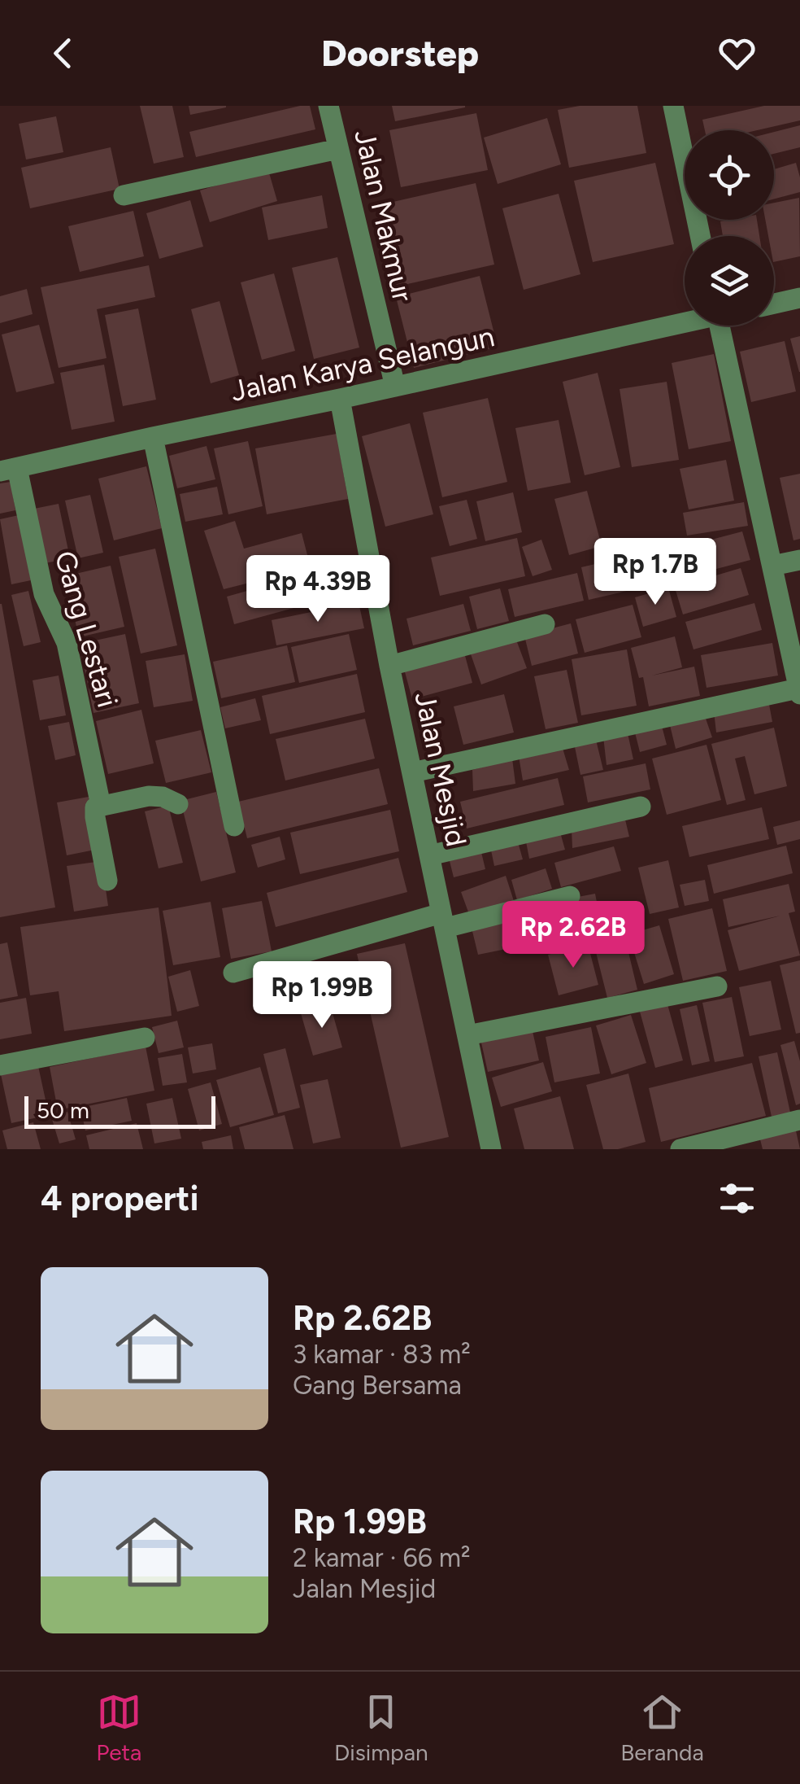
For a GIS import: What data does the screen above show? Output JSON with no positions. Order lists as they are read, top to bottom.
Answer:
{
  "streets": {
    "street": [
      "Jalan Makmur",
      "Jalan Karya Selangun",
      "Gang Lestari",
      "Jalan Mesjid"
    ]
  },
  "crossings": [
    ["Jalan Makmur", "Jalan Karya Selangun"],
    ["Jalan Karya Selangun", "Gang Lestari"],
    ["Jalan Karya Selangun", "Jalan Mesjid"]
  ],
  "scale_bar": "50 m",
  "page": {
    "header": "Doorstep",
    "price": [
      "Rp 1.7B",
      "Rp 4.39B",
      "Rp 2.62B",
      "Rp 1.99B"
    ],
    "scale": "50 m",
    "heading": "4 properti",
    "list": [
      {
        "name": "Rp 2.62B",
        "note": "3 kamar · 83 m² · Gang Bersama"
      },
      {
        "name": "Rp 1.99B",
        "note": "2 kamar · 66 m² · Jalan Mesjid"
      }
    ],
    "tabs": ["Peta", "Disimpan", "Beranda"]
  }
}
